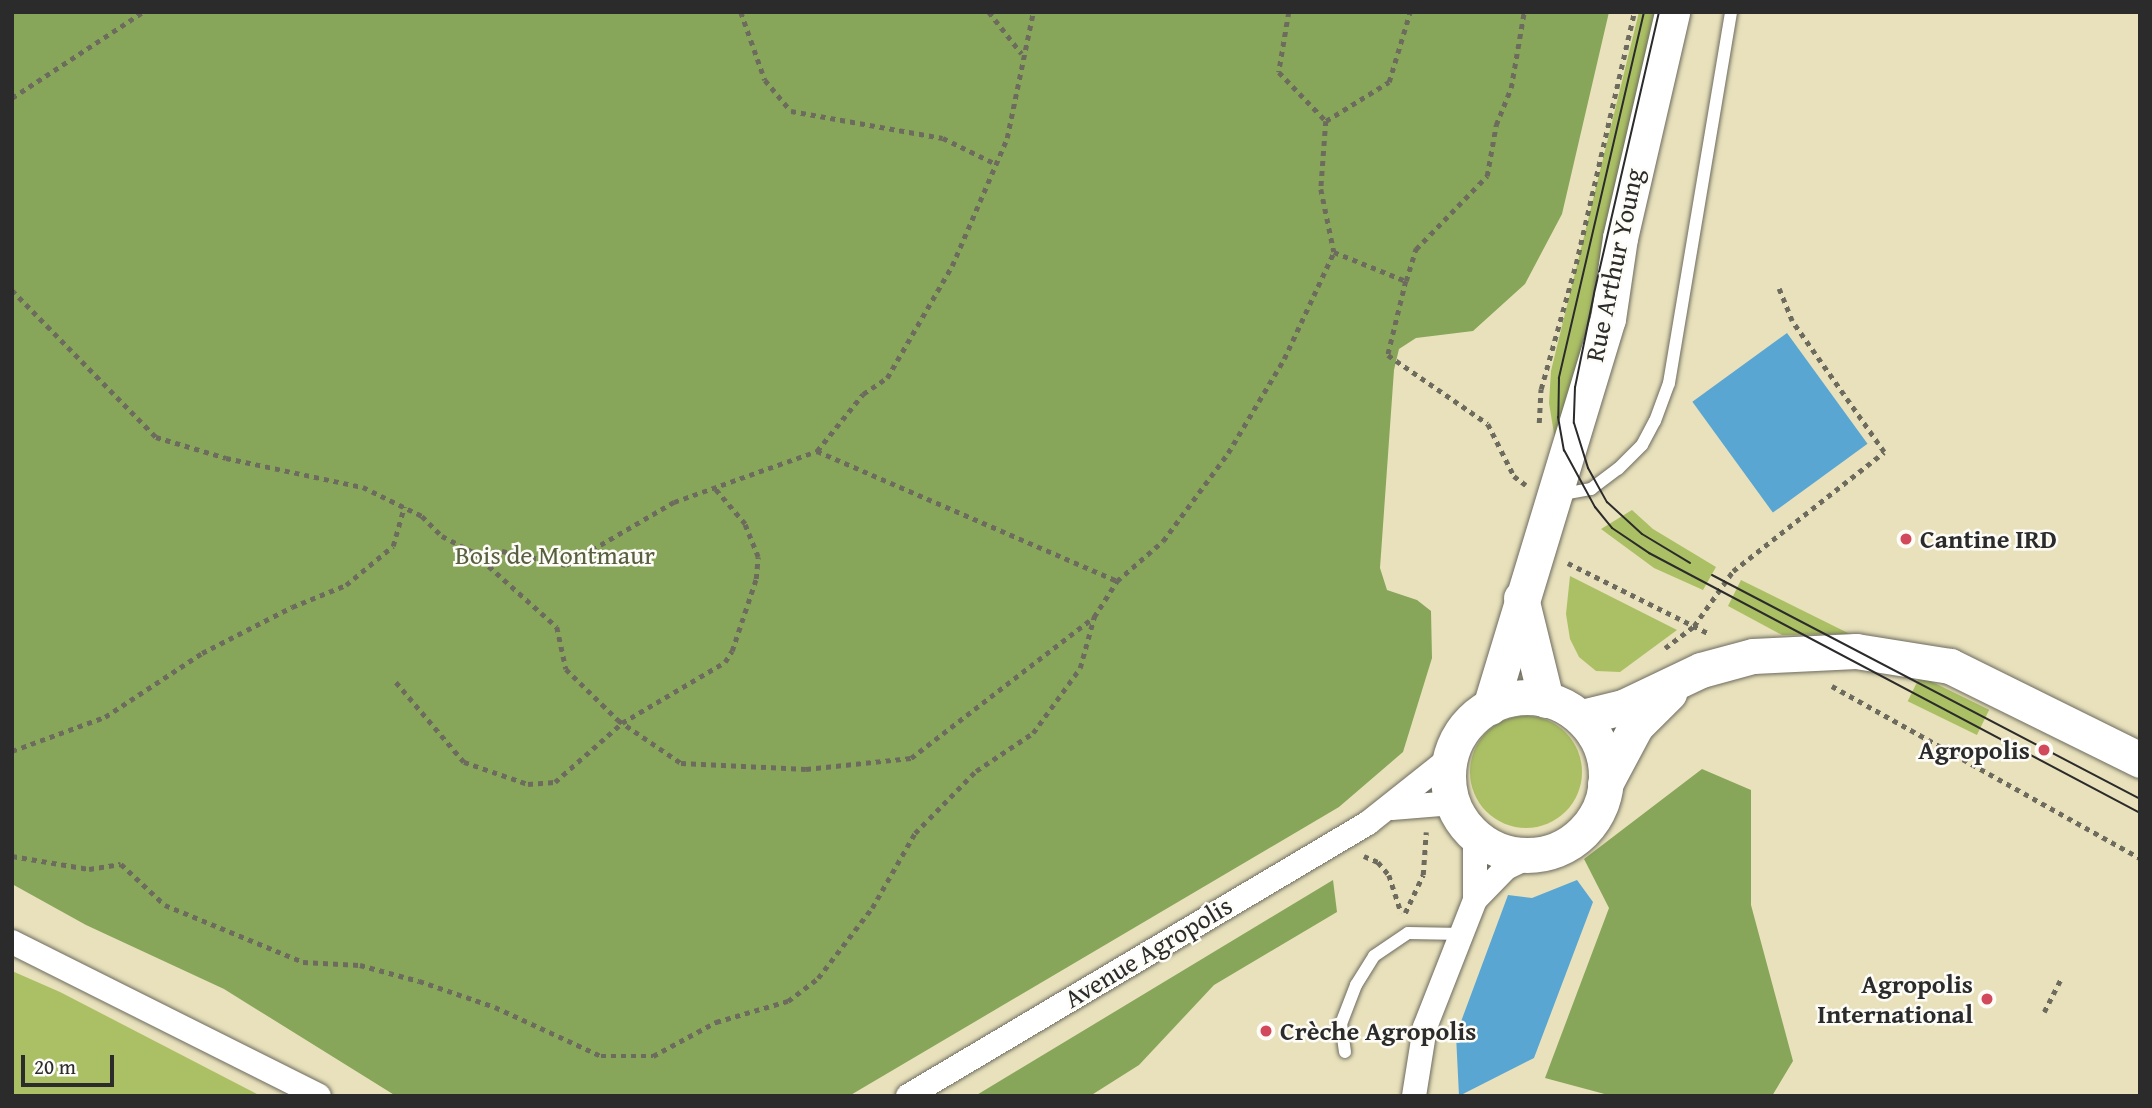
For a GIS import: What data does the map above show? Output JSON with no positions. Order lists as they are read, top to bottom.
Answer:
{
  "streets": {
    "street": ["Rue Arthur Young", "Avenue Agropolis"]
  },
  "crossings": [
    ["Rue Arthur Young", "Avenue Agropolis"]
  ],
  "parks": ["Bois de Montmaur"],
  "places": [
    "Cantine IRD",
    "Agropolis",
    "Agropolis International",
    "Crèche Agropolis"
  ],
  "scale_bar": "20 m"
}
